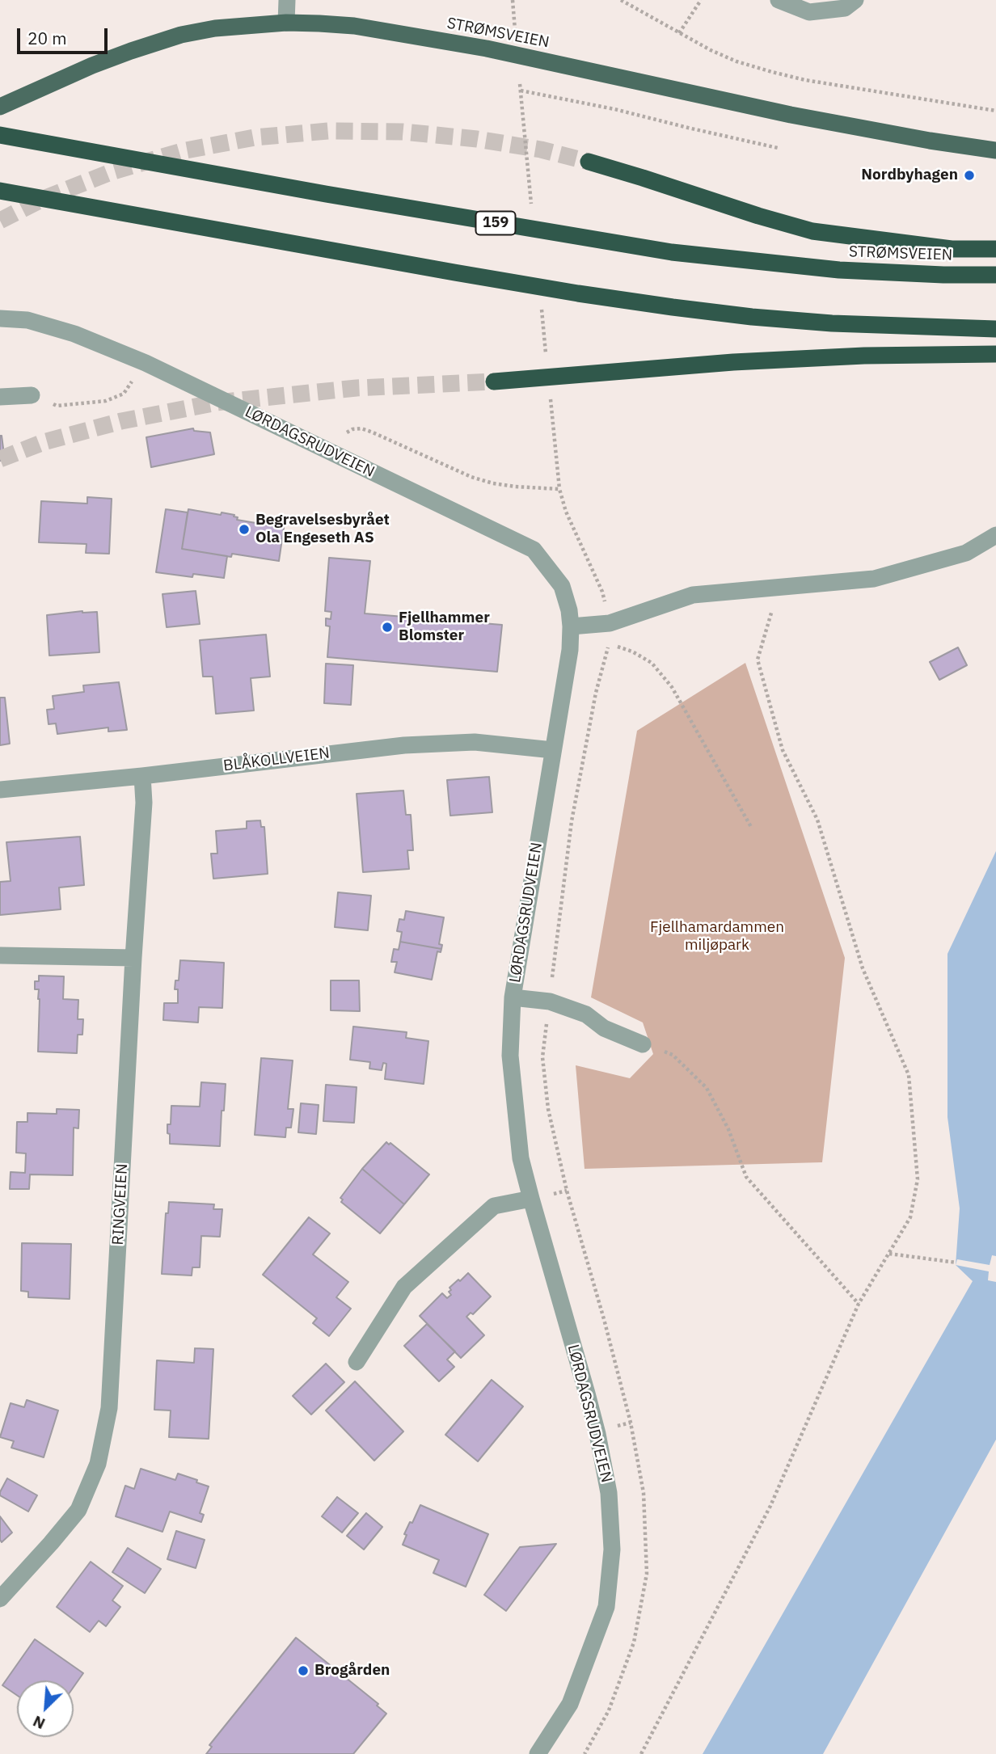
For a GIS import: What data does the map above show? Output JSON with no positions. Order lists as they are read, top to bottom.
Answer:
{
  "streets": {
    "highway": ["STRØMSVEIEN", "159"],
    "street": ["LØRDAGSRUDVEIEN", "BLÅKOLLVEIEN", "RINGVEIEN"]
  },
  "crossings": [
    ["LØRDAGSRUDVEIEN", "BLÅKOLLVEIEN"],
    ["BLÅKOLLVEIEN", "RINGVEIEN"]
  ],
  "parks": ["Fjellhamardammen miljøpark"],
  "places": [
    "Nordbyhagen",
    "Begravelsesbyrået Ola Engeseth AS",
    "Fjellhammer Blomster",
    "Brogården"
  ],
  "scale_bar": "20 m",
  "north": "bottom left"
}
